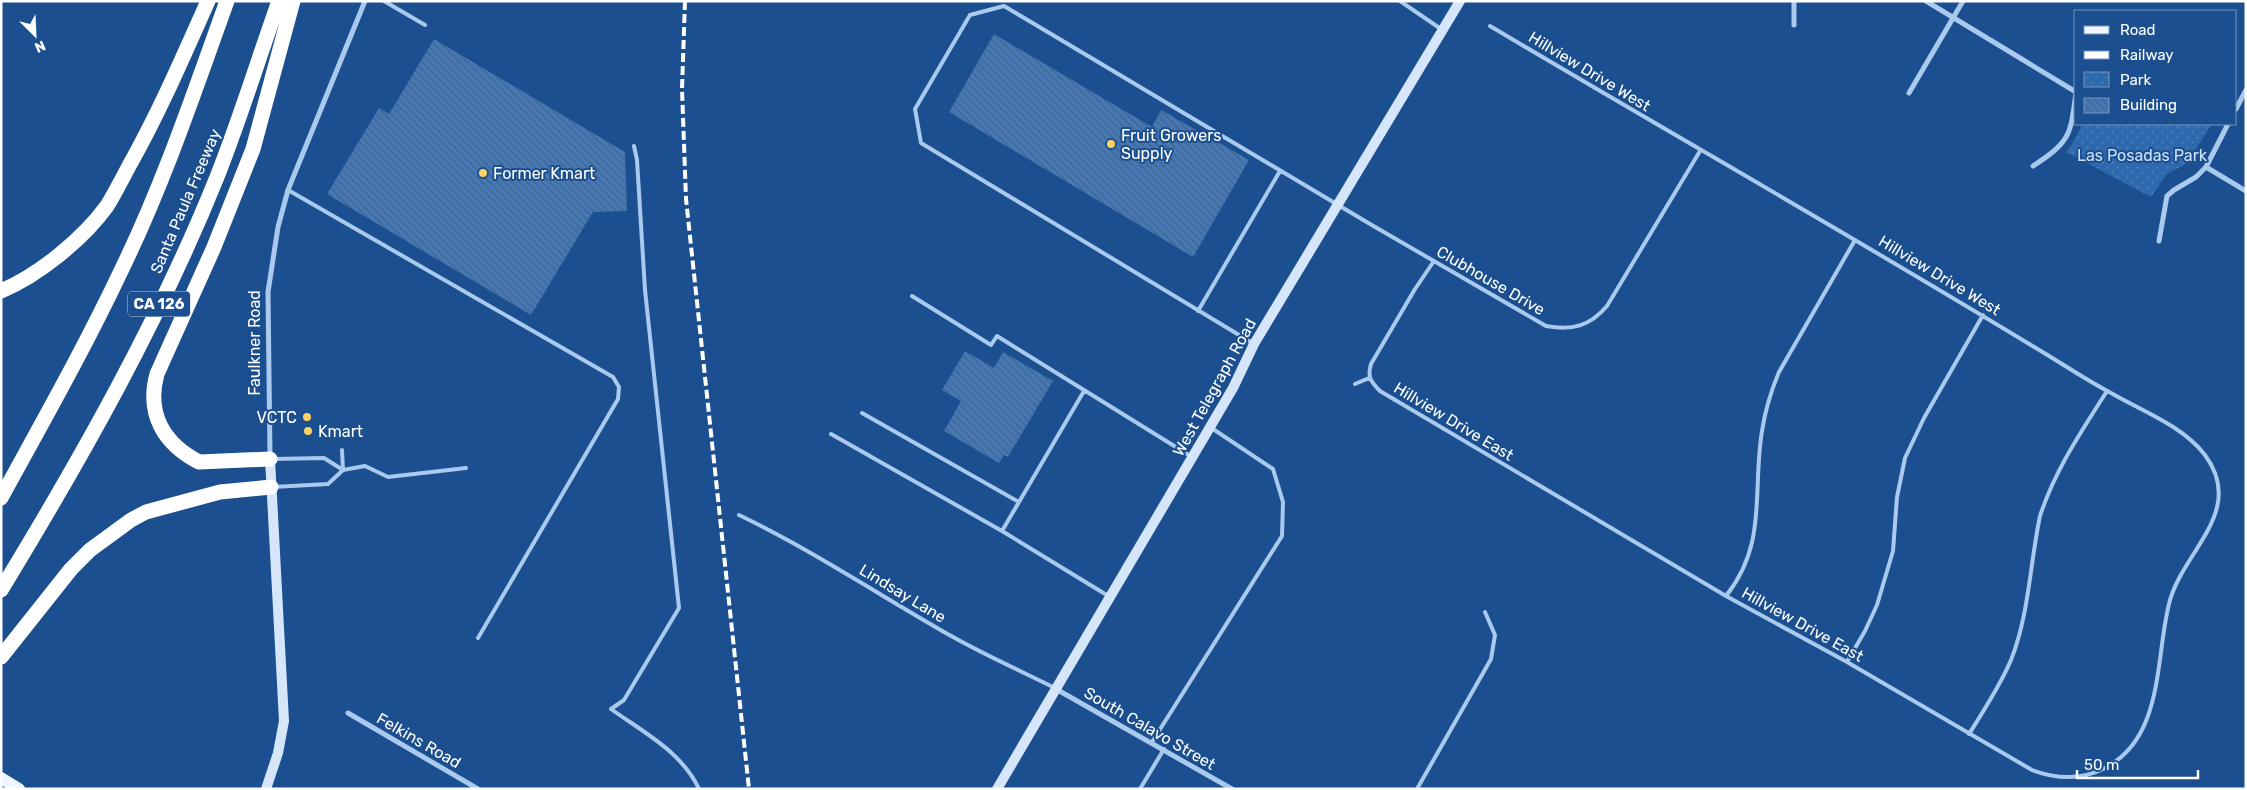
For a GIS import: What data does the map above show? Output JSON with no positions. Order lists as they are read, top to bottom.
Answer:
{
  "streets": {
    "highway": ["Santa Paula Freeway", "CA 126"],
    "main road": ["Faulkner Road", "West Telegraph Road"],
    "street": ["South Calavo Street", "Felkins Road"],
    "lane": [
      "Hillview Drive West",
      "Clubhouse Drive",
      "Hillview Drive East",
      "Lindsay Lane"
    ]
  },
  "crossings": [
    ["Hillview Drive West", "Clubhouse Drive"],
    ["Hillview Drive West", "Hillview Drive East"],
    ["Clubhouse Drive", "West Telegraph Road"],
    ["West Telegraph Road", "Lindsay Lane"],
    ["West Telegraph Road", "South Calavo Street"],
    ["Lindsay Lane", "South Calavo Street"]
  ],
  "parks": ["Las Posadas Park"],
  "places": [
    "Fruit Growers Supply",
    "Former Kmart",
    "VCTC",
    "Kmart"
  ],
  "legend": [
    "Road",
    "Railway",
    "Park",
    "Building"
  ],
  "scale_bar": "50 m",
  "north": "bottom right"
}
